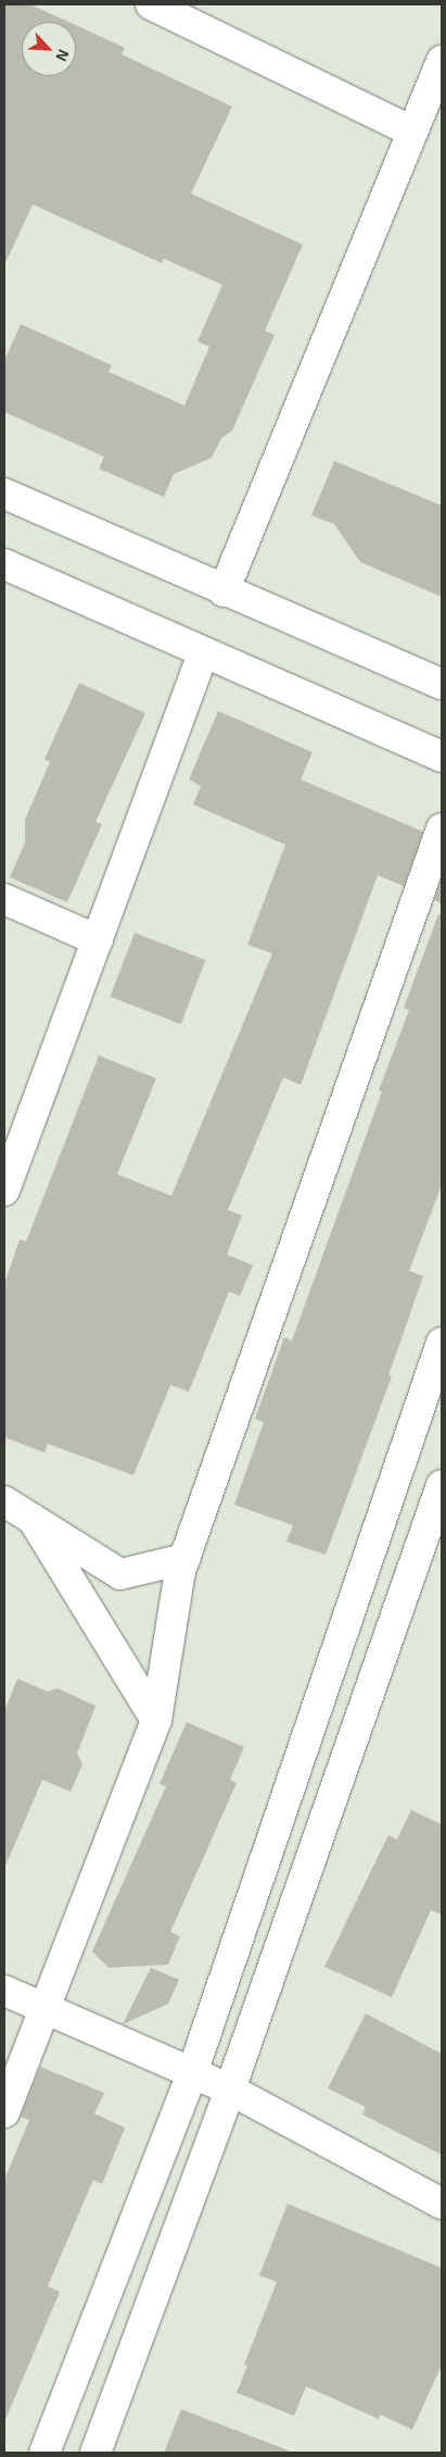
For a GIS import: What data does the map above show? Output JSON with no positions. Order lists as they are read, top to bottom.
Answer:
{
  "north": "bottom right"
}
